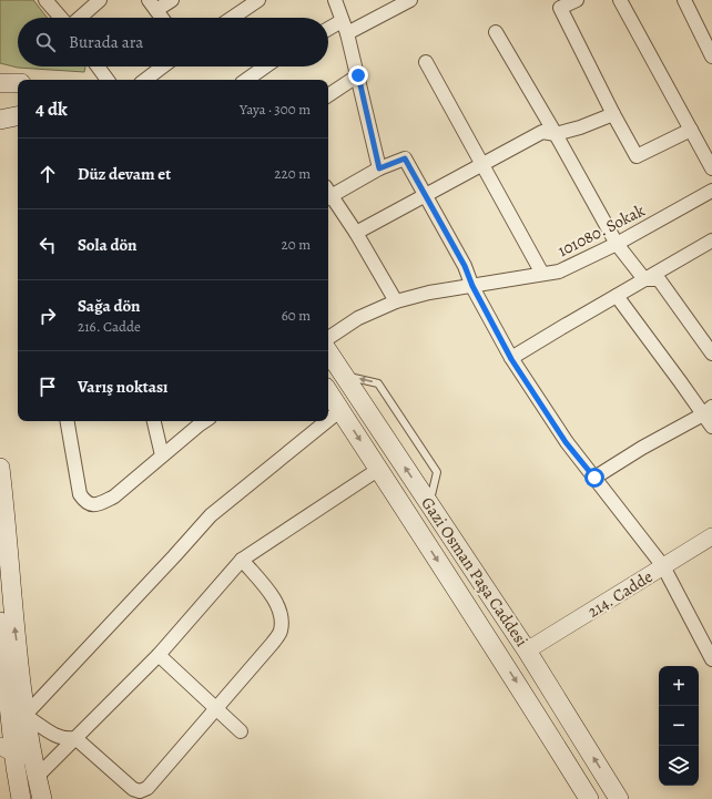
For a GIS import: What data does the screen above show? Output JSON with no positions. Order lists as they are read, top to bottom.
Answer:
{
  "streets": {
    "main road": ["Gazi Osman Paşa Caddesi"],
    "street": ["101080. Sokak", "214. Cadde"]
  },
  "crossings": [
    ["Gazi Osman Paşa Caddesi", "214. Cadde"]
  ],
  "page": {
    "search": "Burada ara",
    "heading": ["4 dk", "Yaya · 300 m"],
    "list": [
      ["Düz devam et", "220 m"],
      ["Sola dön", "20 m"],
      ["Sağa dön", "216. Cadde", "60 m"],
      "Varış noktası"
    ],
    "map_buttons": ["+", "−"]
  }
}
